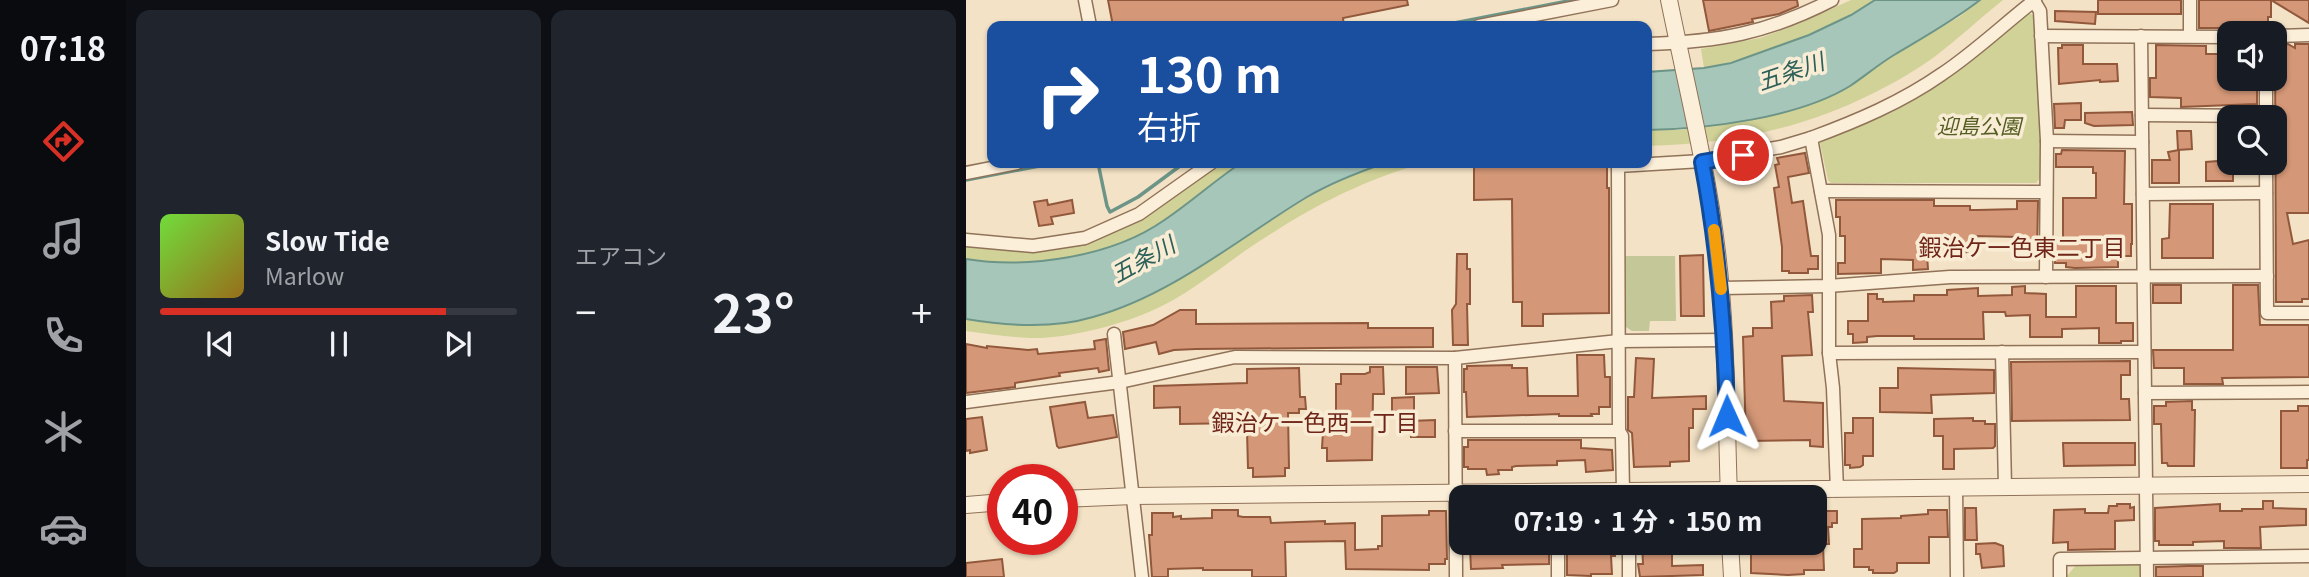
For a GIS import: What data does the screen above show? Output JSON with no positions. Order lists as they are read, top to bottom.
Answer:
{
  "districts": ["鍜治ケ一色東二丁目", "鍜治ケ一色西一丁目"],
  "water": ["五条川"],
  "parks": ["迎島公園"],
  "page": {
    "tabs": "07:18",
    "tile": "エアコン",
    "turn": ["130 m", "右折"],
    "song": ["Slow Tide", "Marlow"],
    "heat": ["−", "23°", "+"],
    "limit": "40",
    "trip": "07:19 · 1 分 · 150 m"
  }
}
